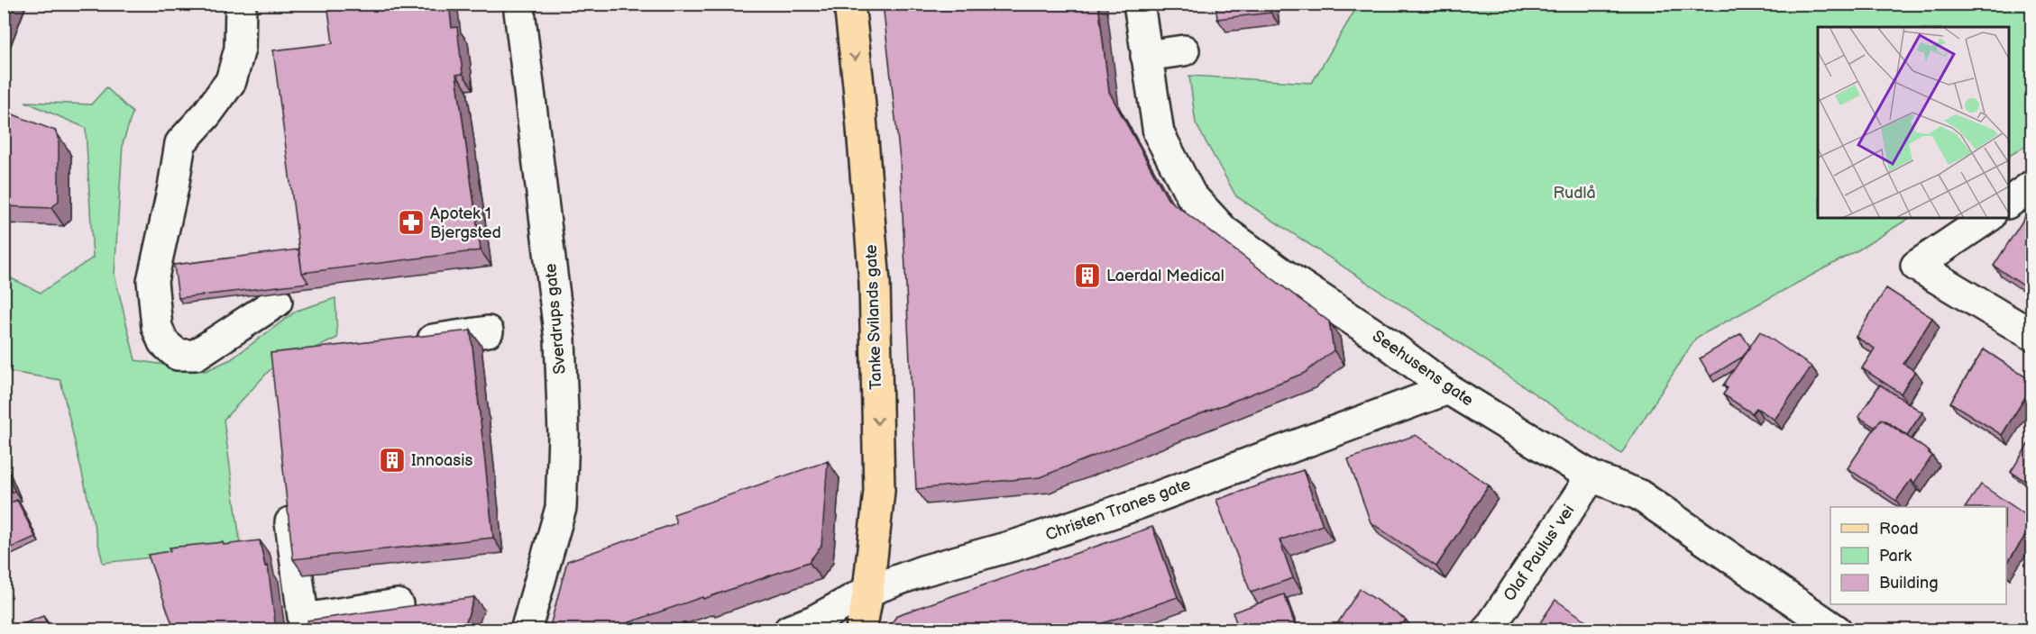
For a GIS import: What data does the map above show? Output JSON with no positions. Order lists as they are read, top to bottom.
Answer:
{
  "streets": {
    "main road": ["Tanke Svilands gate"],
    "street": [
      "Sverdrups gate",
      "Seehusens gate",
      "Christen Tranes gate",
      "Olaf Paulus' vei"
    ]
  },
  "crossings": [
    ["Tanke Svilands gate", "Christen Tranes gate"],
    ["Seehusens gate", "Christen Tranes gate"],
    ["Seehusens gate", "Olaf Paulus' vei"]
  ],
  "one_way": ["Tanke Svilands gate"],
  "parks": ["Rudlå"],
  "places": {
    "pharmacy": ["Apotek 1 Bjergsted"],
    "building": ["Laerdal Medical", "Innoasis"]
  },
  "legend": ["Road", "Park", "Building"]
}
